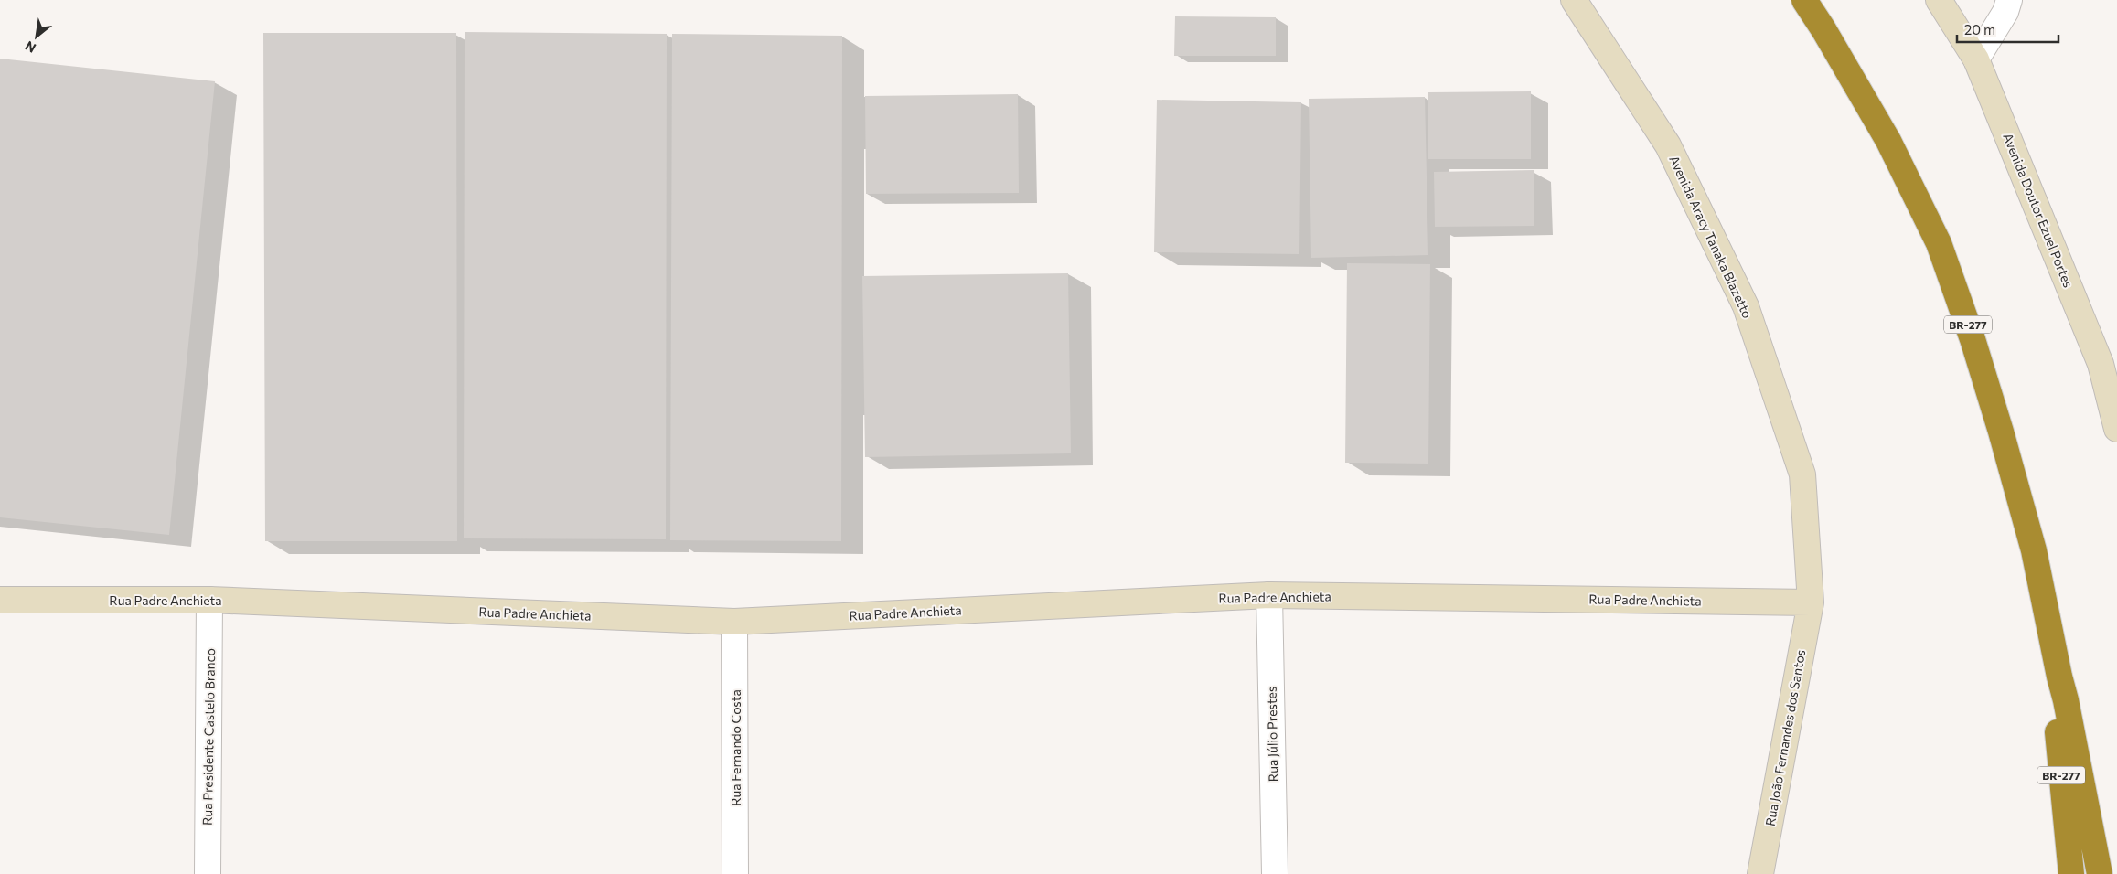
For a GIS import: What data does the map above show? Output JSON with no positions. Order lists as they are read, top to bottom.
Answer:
{
  "streets": {
    "highway": ["BR-277"],
    "street": [
      "Avenida Doutor Ezuel Portes",
      "Avenida Aracy Tanaka Blazetto",
      "Rua Padre Anchieta",
      "Rua Júlio Prestes",
      "Rua Presidente Castelo Branco",
      "Rua João Fernandes dos Santos",
      "Rua Fernando Costa"
    ]
  },
  "crossings": [
    ["Avenida Aracy Tanaka Blazetto", "Rua Padre Anchieta"],
    ["Avenida Aracy Tanaka Blazetto", "Rua João Fernandes dos Santos"],
    ["Rua Padre Anchieta", "Rua Júlio Prestes"],
    ["Rua Padre Anchieta", "Rua Presidente Castelo Branco"],
    ["Rua Padre Anchieta", "Rua João Fernandes dos Santos"],
    ["Rua Padre Anchieta", "Rua Fernando Costa"]
  ],
  "scale_bar": "20 m",
  "north": "bottom left"
}
